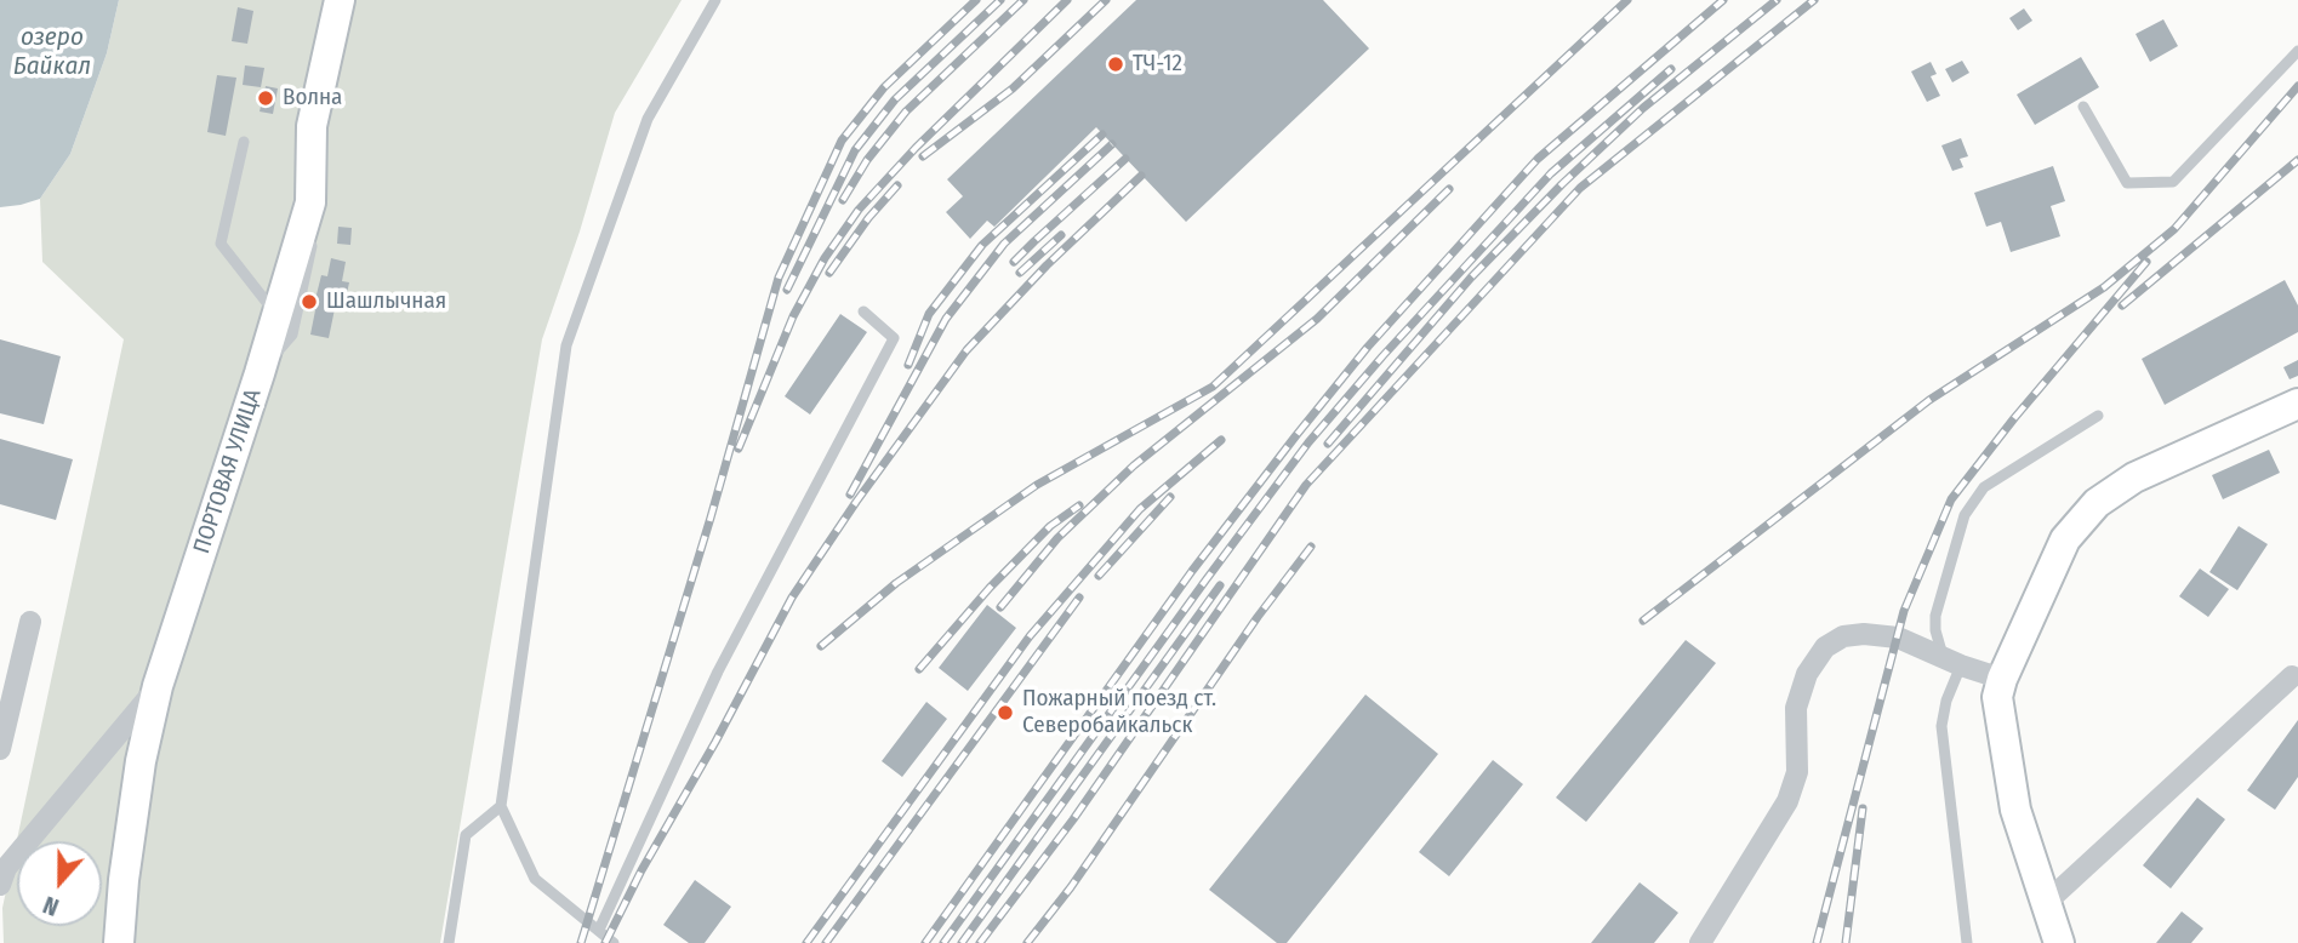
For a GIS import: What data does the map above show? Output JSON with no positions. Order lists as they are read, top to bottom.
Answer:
{
  "streets": {
    "main road": ["ПОРТОВАЯ УЛИЦА"]
  },
  "water": ["озеро Байкал"],
  "places": [
    "ТЧ-12",
    "Волна",
    "Шашлычная",
    "Пожарный поезд ст. Северобайкальск"
  ],
  "north": "bottom"
}
